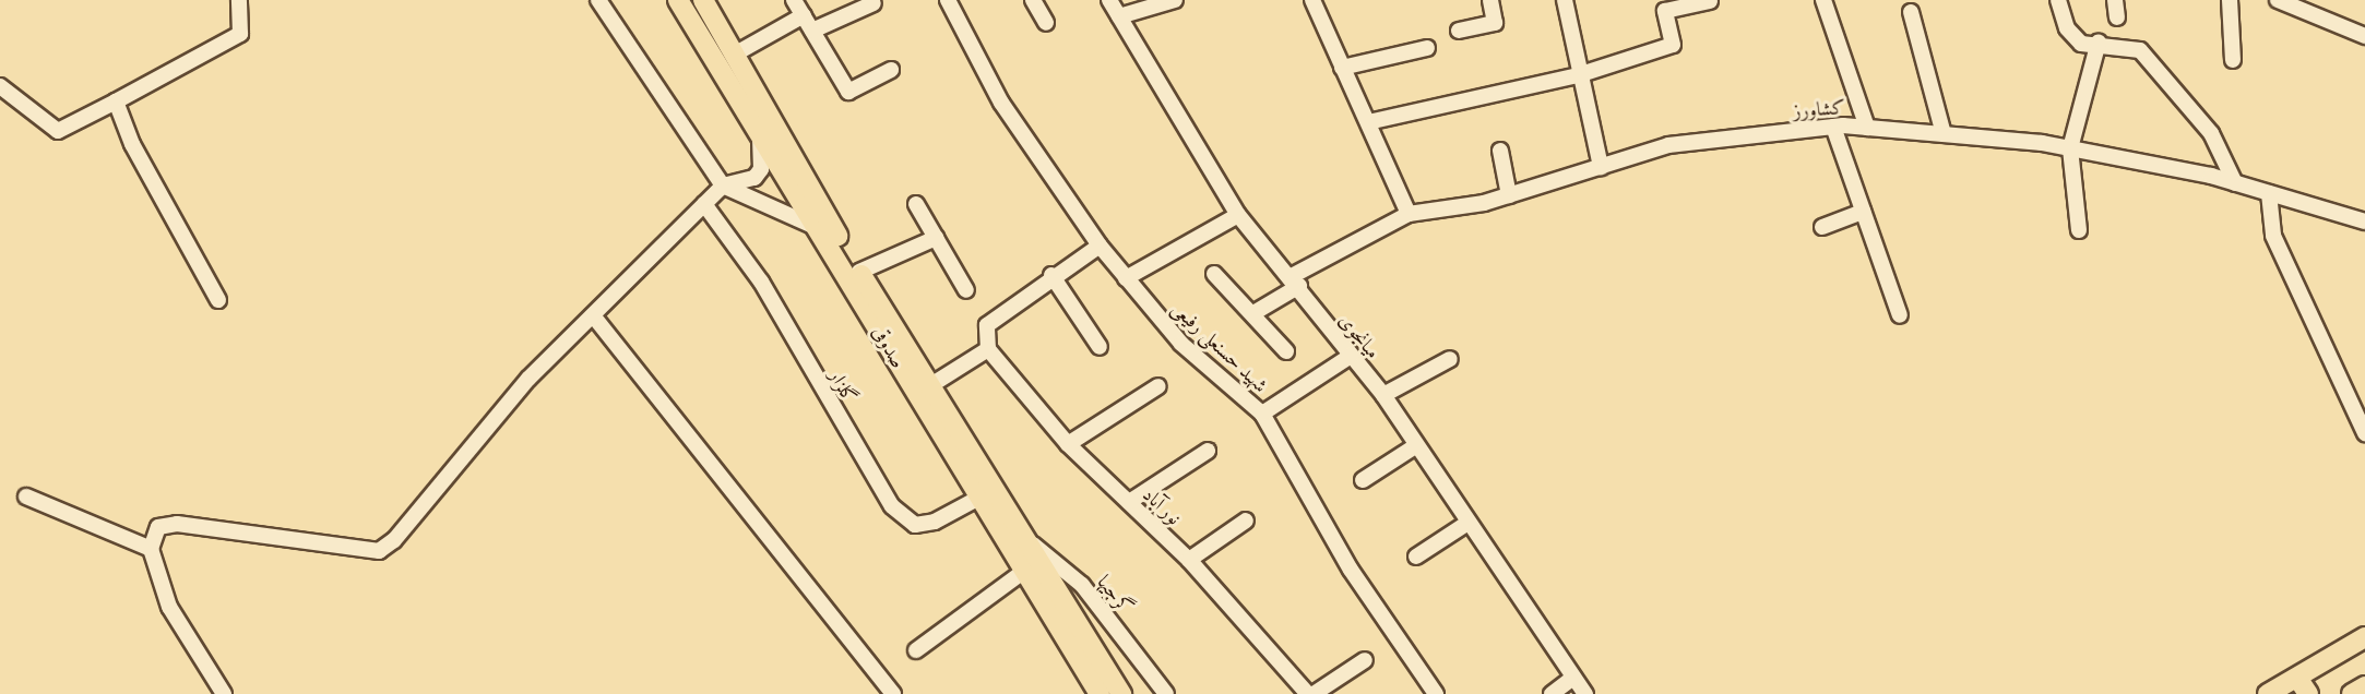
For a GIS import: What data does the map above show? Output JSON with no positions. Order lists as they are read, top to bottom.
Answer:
{
  "streets": {
    "main road": ["صدوقی"],
    "street": [
      "کشاورز",
      "میانجوی",
      "شهید حسنعلی رفیعی",
      "گلزار",
      "نور آباد",
      "گرجیها"
    ]
  },
  "crossings": [
    ["کشاورز", "میانجوی"],
    ["صدوقی", "گلزار"],
    ["صدوقی", "گرجیها"]
  ]
}
